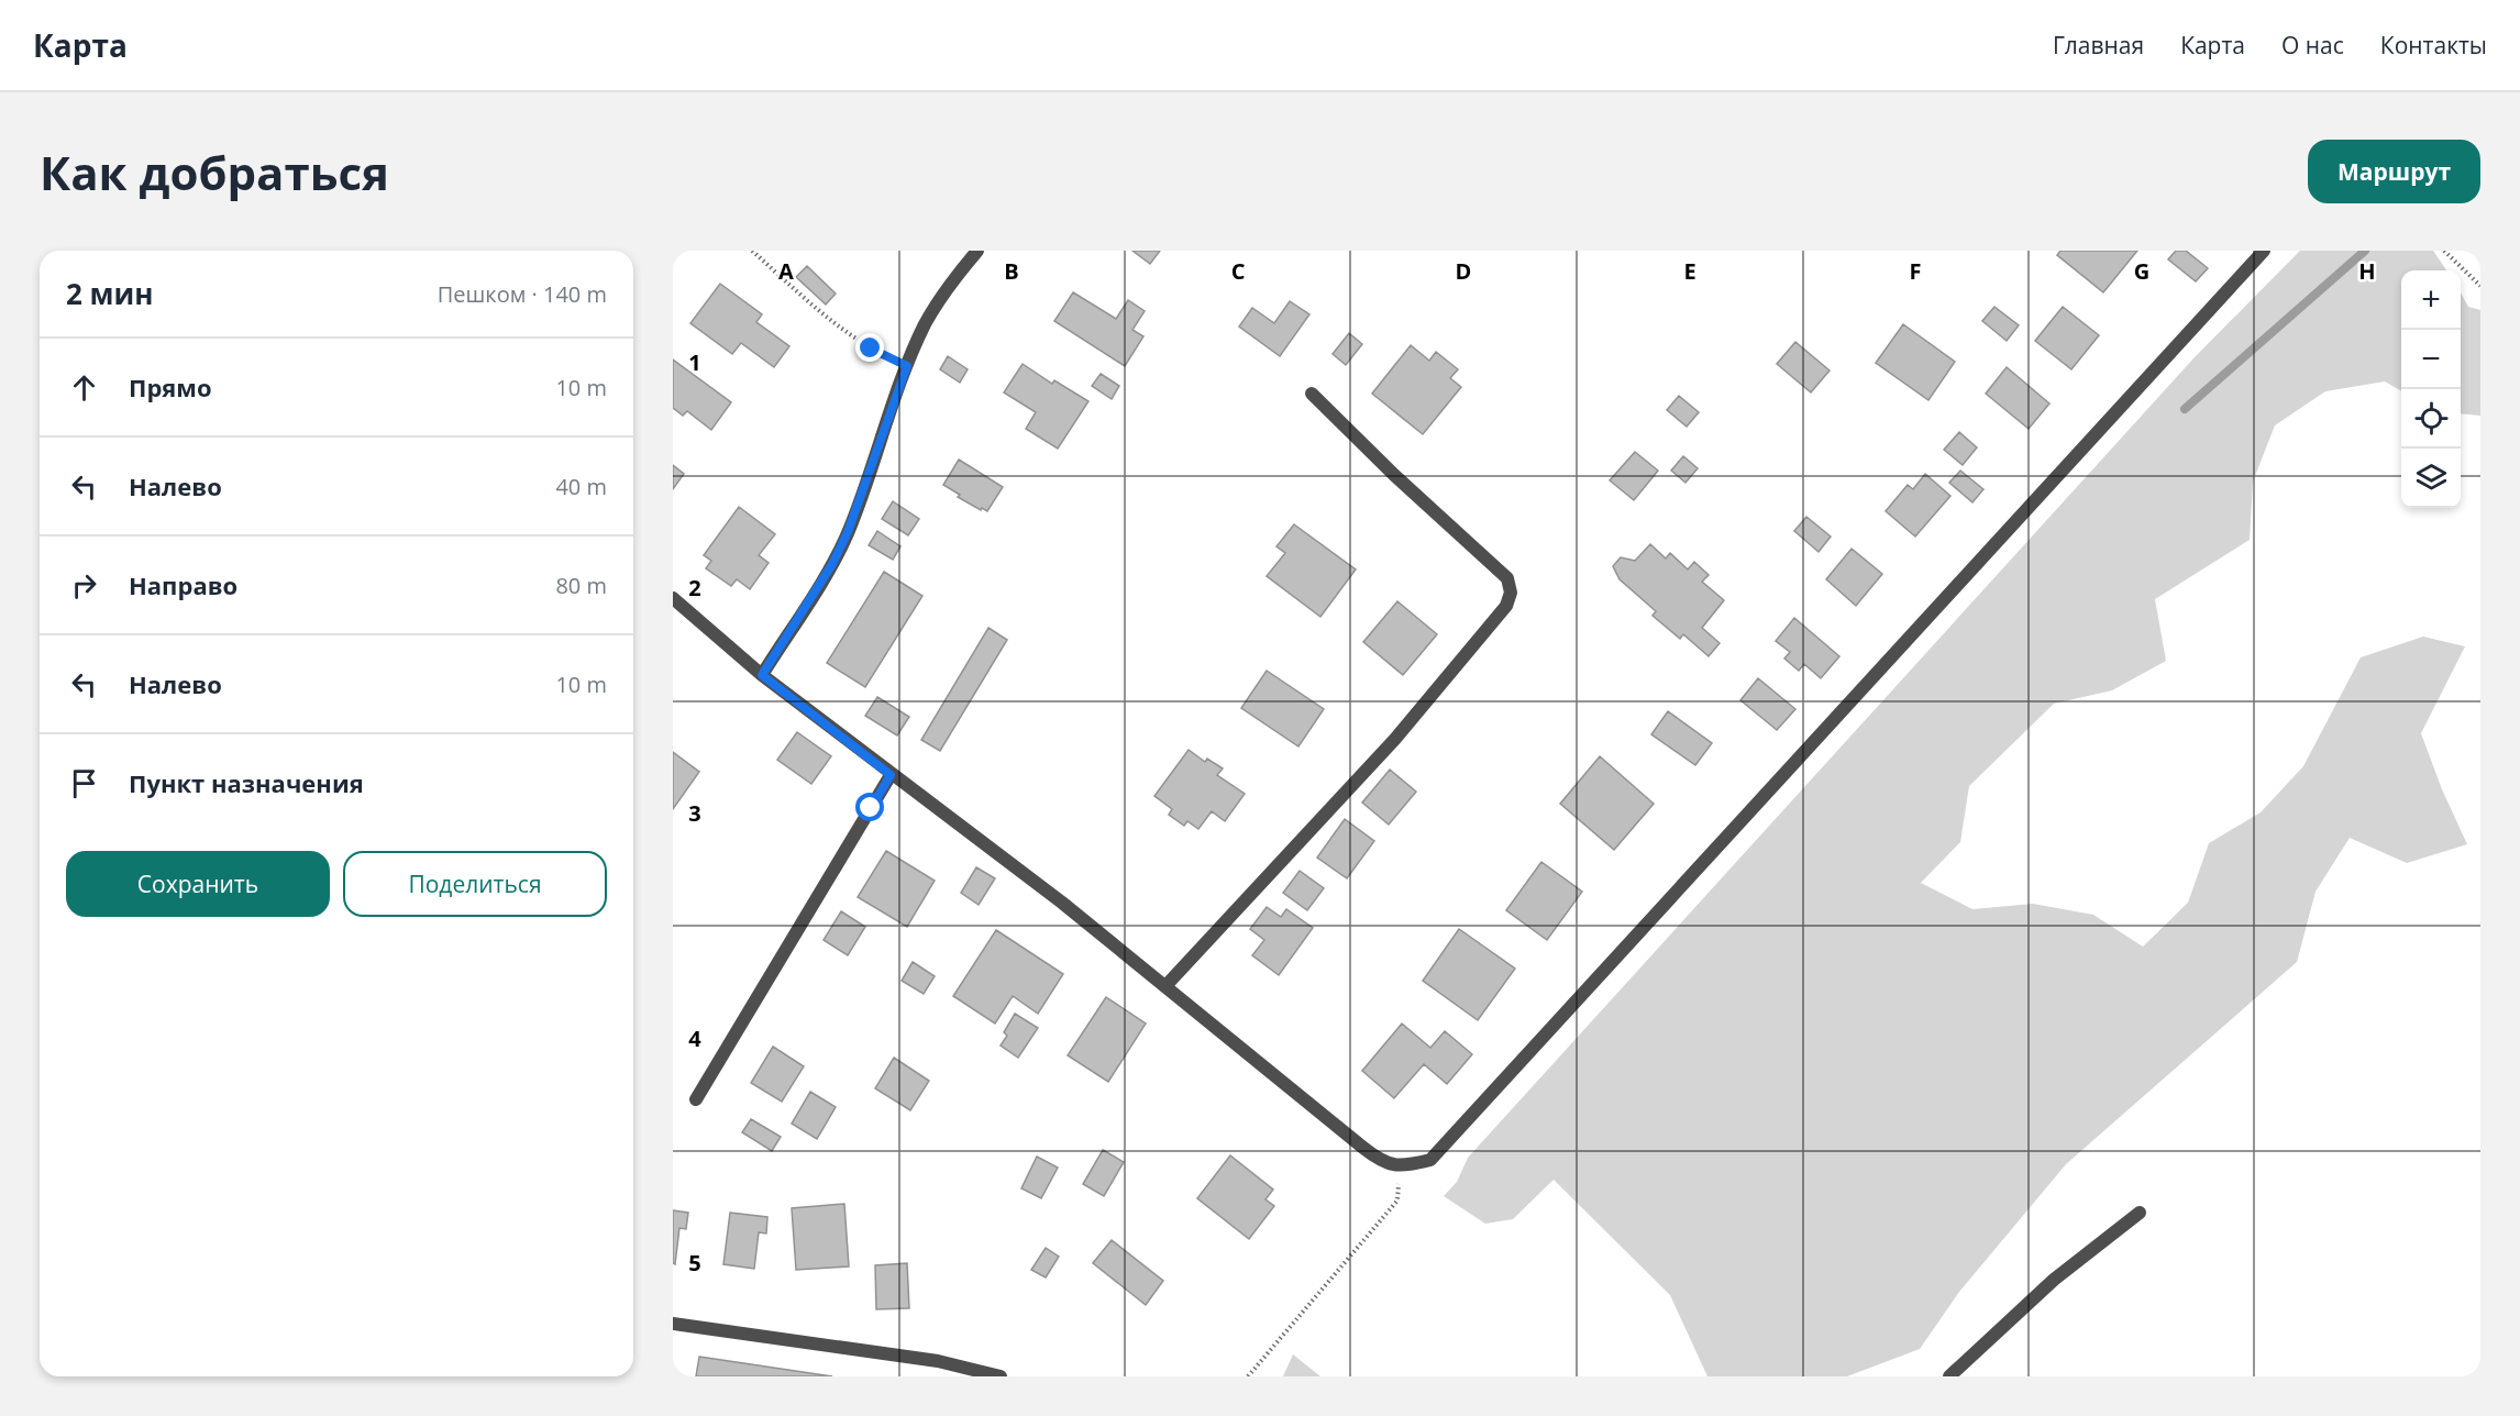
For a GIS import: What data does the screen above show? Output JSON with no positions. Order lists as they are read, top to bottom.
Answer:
{
  "page": {
    "header": "Карта",
    "nav": [
      "Главная",
      "Карта",
      "О нас",
      "Контакты"
    ],
    "buttons": [
      "Маршрут",
      ["Сохранить", "Поделиться"]
    ],
    "title": "Как добраться",
    "heading": ["2 мин", "Пешком · 140 m"],
    "map_buttons": ["+", "−"],
    "list": [
      ["Прямо", "10 m"],
      ["Налево", "40 m"],
      ["Направо", "80 m"],
      ["Налево", "10 m"],
      "Пункт назначения"
    ]
  },
  "grid": {
    "columns": [
      "A",
      "B",
      "C",
      "D",
      "E",
      "F",
      "G",
      "H"
    ],
    "rows": [
      "1",
      "2",
      "3",
      "4",
      "5"
    ]
  }
}
